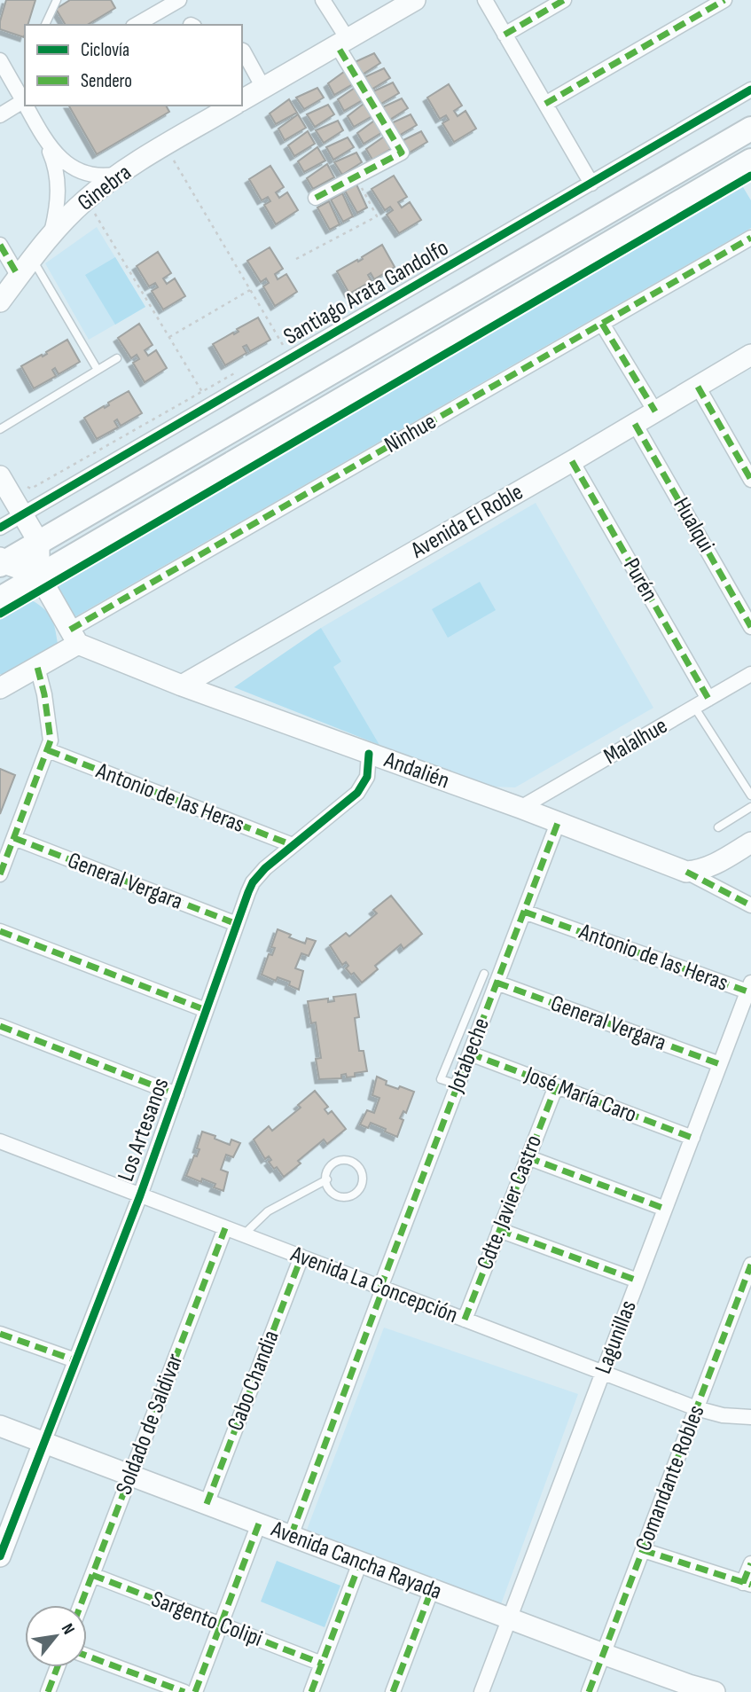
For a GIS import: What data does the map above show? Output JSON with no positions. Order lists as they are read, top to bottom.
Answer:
{
  "streets": {
    "street": [
      "Ginebra",
      "Santiago Arata Gandolfo",
      "Ninhue",
      "Avenida El Roble",
      "Hualqui",
      "Purén",
      "Malalhue",
      "Andalién",
      "Antonio de las Heras",
      "General Vergara",
      "Jotabeche",
      "José María Caro",
      "Los Artesanos",
      "Cdte. Javier Castro",
      "Avenida La Concepción",
      "Lagunillas",
      "Cabo Chandia",
      "Soldado de Saldivar",
      "Comandante Robles",
      "Avenida Cancha Rayada",
      "Sargento Colipi"
    ]
  },
  "crossings": [
    ["Ninhue", "Andalién"],
    ["Avenida El Roble", "Hualqui"],
    ["Avenida El Roble", "Purén"],
    ["Avenida El Roble", "Andalién"],
    ["Purén", "Malalhue"],
    ["Malalhue", "Andalién"],
    ["Andalién", "Jotabeche"],
    ["Andalién", "Los Artesanos"],
    ["Antonio de las Heras", "Jotabeche"],
    ["Antonio de las Heras", "Los Artesanos"],
    ["Antonio de las Heras", "Lagunillas"],
    ["General Vergara", "Jotabeche"],
    ["General Vergara", "Los Artesanos"],
    ["General Vergara", "Lagunillas"],
    ["Jotabeche", "José María Caro"],
    ["Jotabeche", "Avenida La Concepción"],
    ["Jotabeche", "Avenida Cancha Rayada"],
    ["José María Caro", "Cdte. Javier Castro"],
    ["José María Caro", "Lagunillas"],
    ["Los Artesanos", "Avenida La Concepción"],
    ["Los Artesanos", "Avenida Cancha Rayada"],
    ["Cdte. Javier Castro", "Avenida La Concepción"],
    ["Avenida La Concepción", "Lagunillas"],
    ["Avenida La Concepción", "Cabo Chandia"],
    ["Avenida La Concepción", "Soldado de Saldivar"],
    ["Avenida La Concepción", "Comandante Robles"],
    ["Lagunillas", "Avenida Cancha Rayada"],
    ["Cabo Chandia", "Avenida Cancha Rayada"],
    ["Soldado de Saldivar", "Avenida Cancha Rayada"],
    ["Soldado de Saldivar", "Sargento Colipi"],
    ["Comandante Robles", "Avenida Cancha Rayada"]
  ],
  "legend": ["Ciclovía", "Sendero"],
  "north": "top right"
}
